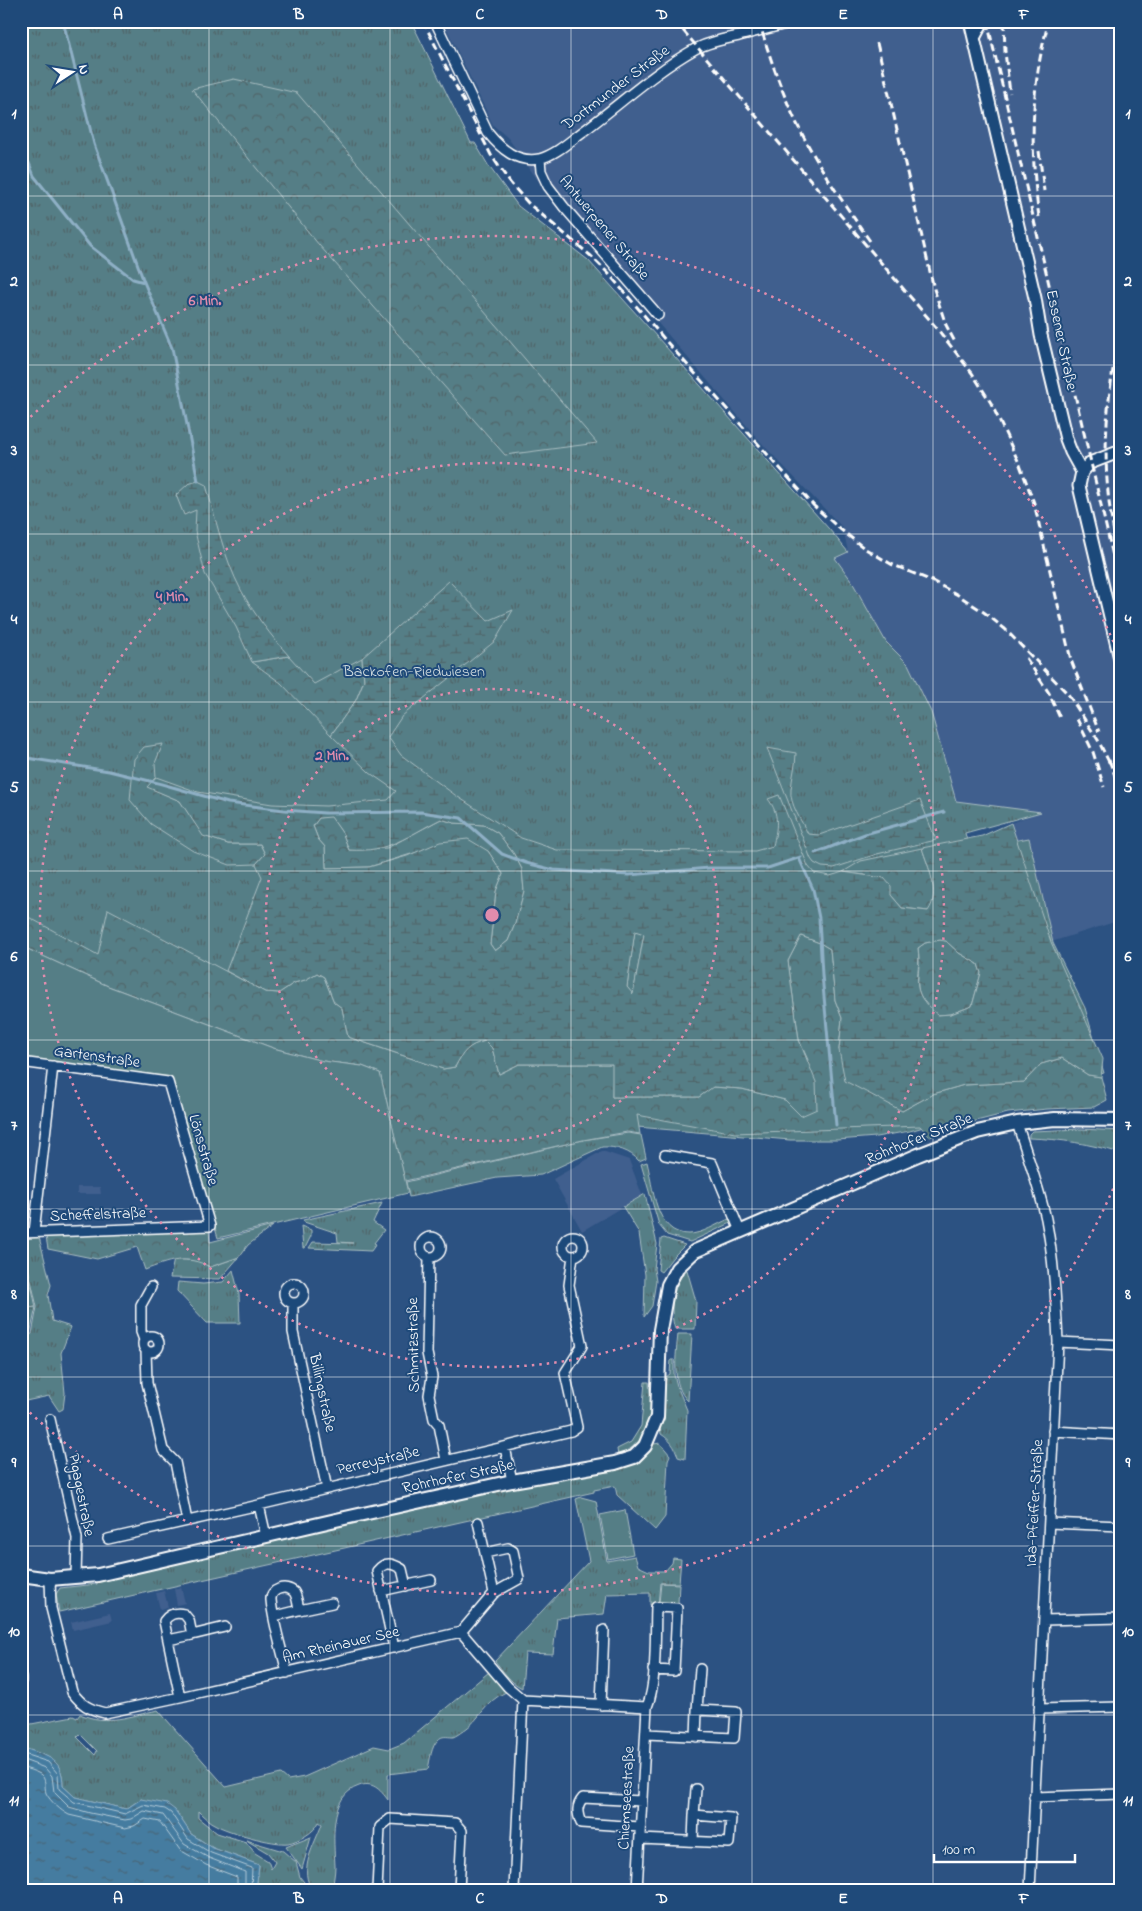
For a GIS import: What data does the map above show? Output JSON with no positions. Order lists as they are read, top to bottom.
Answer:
{
  "streets": {
    "main road": ["Rohrhofer Straße"],
    "street": [
      "Dortmunder Straße",
      "Antwerpener Straße",
      "Essener Straße",
      "Gartenstraße",
      "Lönsstraße",
      "Scheffelstraße",
      "Schmitzstraße",
      "Billingstraße",
      "Perreystraße",
      "Pigagestraße",
      "Ida-Pfeiffer-Straße",
      "Am Rheinauer See",
      "Chiemseestraße"
    ]
  },
  "crossings": [
    ["Dortmunder Straße", "Antwerpener Straße"],
    ["Gartenstraße", "Lönsstraße"],
    ["Gartenstraße", "Scheffelstraße"],
    ["Rohrhofer Straße", "Pigagestraße"],
    ["Rohrhofer Straße", "Ida-Pfeiffer-Straße"],
    ["Rohrhofer Straße", "Am Rheinauer See"],
    ["Lönsstraße", "Scheffelstraße"],
    ["Schmitzstraße", "Perreystraße"],
    ["Billingstraße", "Perreystraße"]
  ],
  "parks": ["Backofen-Riedwiesen"],
  "scale_bar": "100 m",
  "north": "right",
  "grid": {
    "columns": [
      "A",
      "B",
      "C",
      "D",
      "E",
      "F"
    ],
    "rows": [
      "1",
      "2",
      "3",
      "4",
      "5",
      "6",
      "7",
      "8",
      "9",
      "10",
      "11"
    ]
  },
  "rings": ["6 Min.", "4 Min.", "2 Min."]
}
